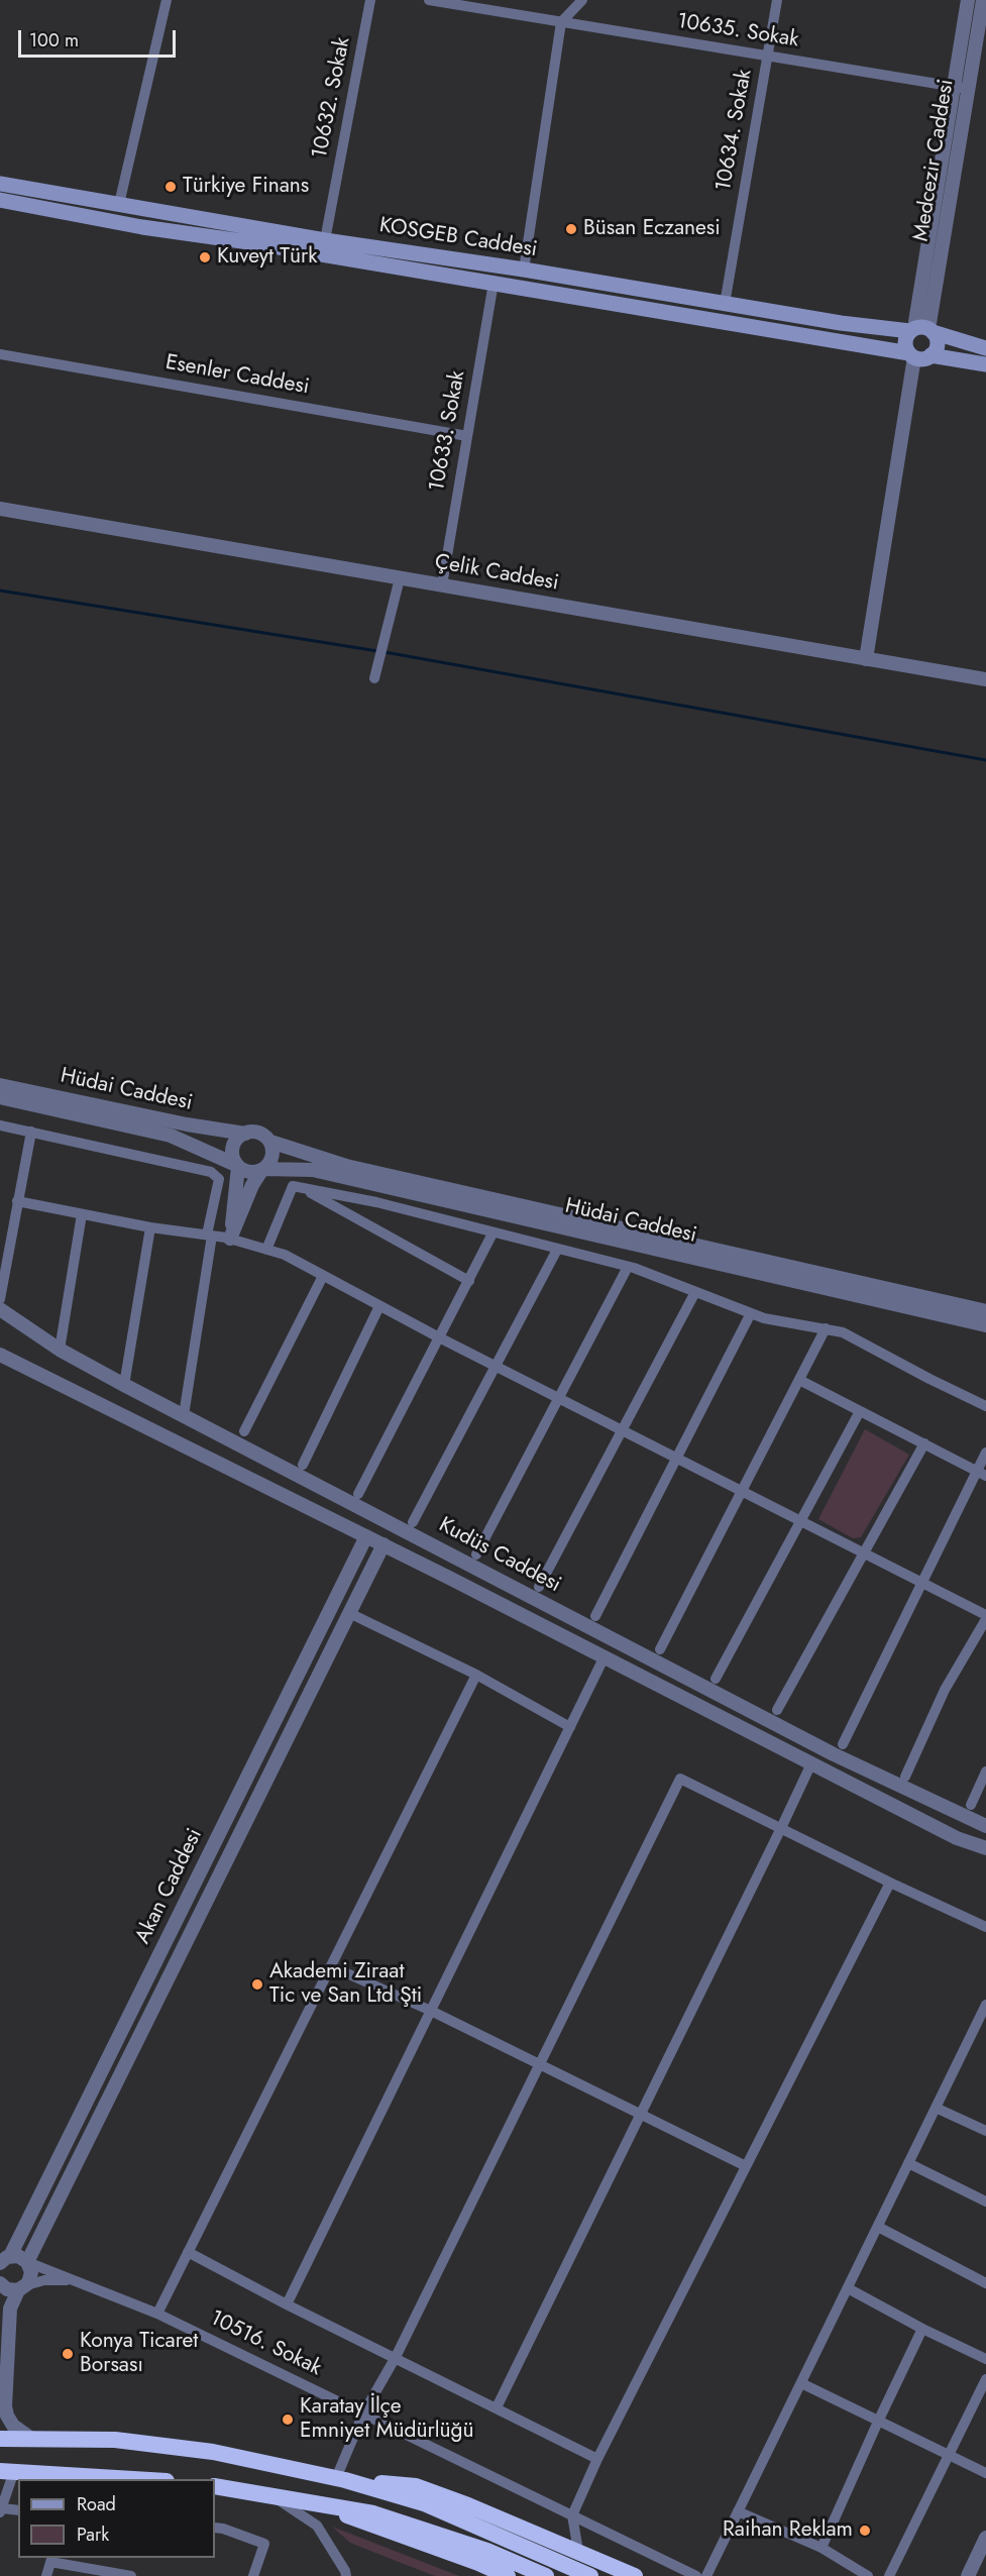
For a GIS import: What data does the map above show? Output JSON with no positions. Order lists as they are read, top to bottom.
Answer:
{
  "streets": {
    "main road": ["KOSGEB Caddesi"],
    "street": [
      "10635. Sokak",
      "10632. Sokak",
      "10634. Sokak",
      "Medcezir Caddesi",
      "Esenler Caddesi",
      "10633. Sokak",
      "Çelik Caddesi",
      "Hüdai Caddesi",
      "Kudüs Caddesi",
      "Akan Caddesi",
      "10516. Sokak"
    ]
  },
  "crossings": [
    ["10635. Sokak", "10634. Sokak"],
    ["10635. Sokak", "Medcezir Caddesi"],
    ["10632. Sokak", "KOSGEB Caddesi"],
    ["10634. Sokak", "KOSGEB Caddesi"],
    ["Medcezir Caddesi", "KOSGEB Caddesi"],
    ["KOSGEB Caddesi", "10633. Sokak"],
    ["Esenler Caddesi", "10633. Sokak"],
    ["10633. Sokak", "Çelik Caddesi"],
    ["Kudüs Caddesi", "Akan Caddesi"],
    ["Akan Caddesi", "10516. Sokak"]
  ],
  "places": [
    "Türkiye Finans",
    "Büsan Eczanesi",
    "Kuveyt Türk",
    "Akademi Ziraat Tic ve San Ltd Şti",
    "Konya Ticaret Borsası",
    "Karatay İlçe Emniyet Müdürlüğü",
    "Raihan Reklam"
  ],
  "legend": ["Road", "Park"],
  "scale_bar": "100 m"
}
